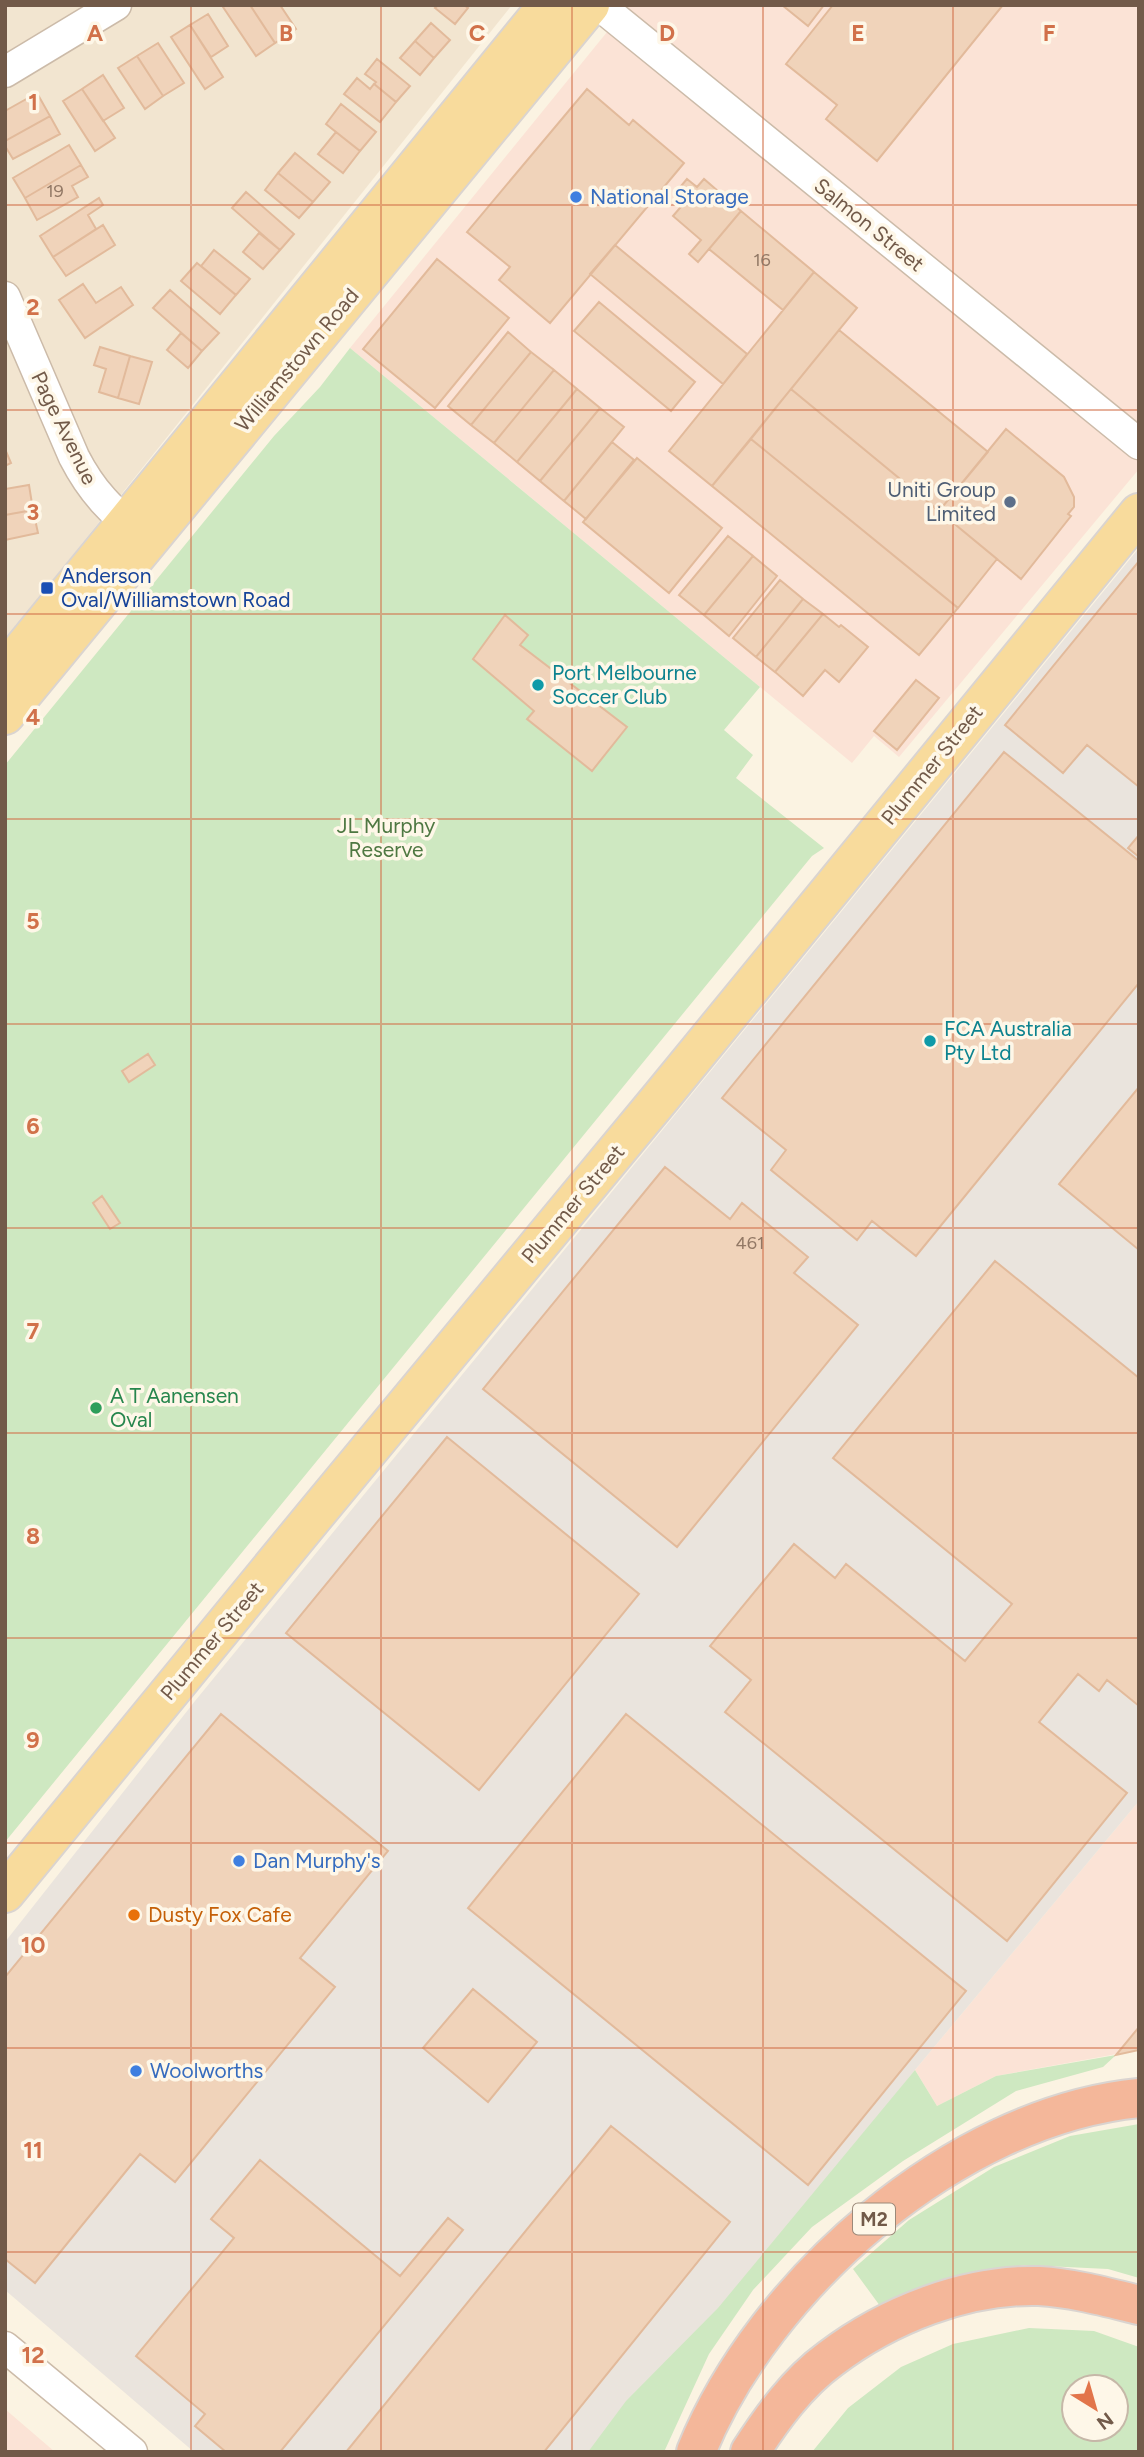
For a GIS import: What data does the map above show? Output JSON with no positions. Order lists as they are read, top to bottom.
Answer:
{
  "streets": {
    "highway": ["M2"],
    "main road": ["Williamstown Road", "Plummer Street"],
    "street": ["Salmon Street", "Page Avenue"]
  },
  "crossings": [
    ["Williamstown Road", "Page Avenue"]
  ],
  "parks": ["JL Murphy Reserve"],
  "places": {
    "other": [
      "National Storage",
      "Uniti Group Limited",
      "Port Melbourne Soccer Club",
      "FCA Australia Pty Ltd",
      "A T Aanensen Oval",
      "Dan Murphy's",
      "Dusty Fox Cafe",
      "Woolworths"
    ],
    "transit": ["Anderson Oval/Williamstown Road"]
  },
  "house_numbers": ["19", "16", "461"],
  "north": "bottom right",
  "grid": {
    "columns": [
      "A",
      "B",
      "C",
      "D",
      "E",
      "F"
    ],
    "rows": [
      "1",
      "2",
      "3",
      "4",
      "5",
      "6",
      "7",
      "8",
      "9",
      "10",
      "11",
      "12"
    ]
  }
}
